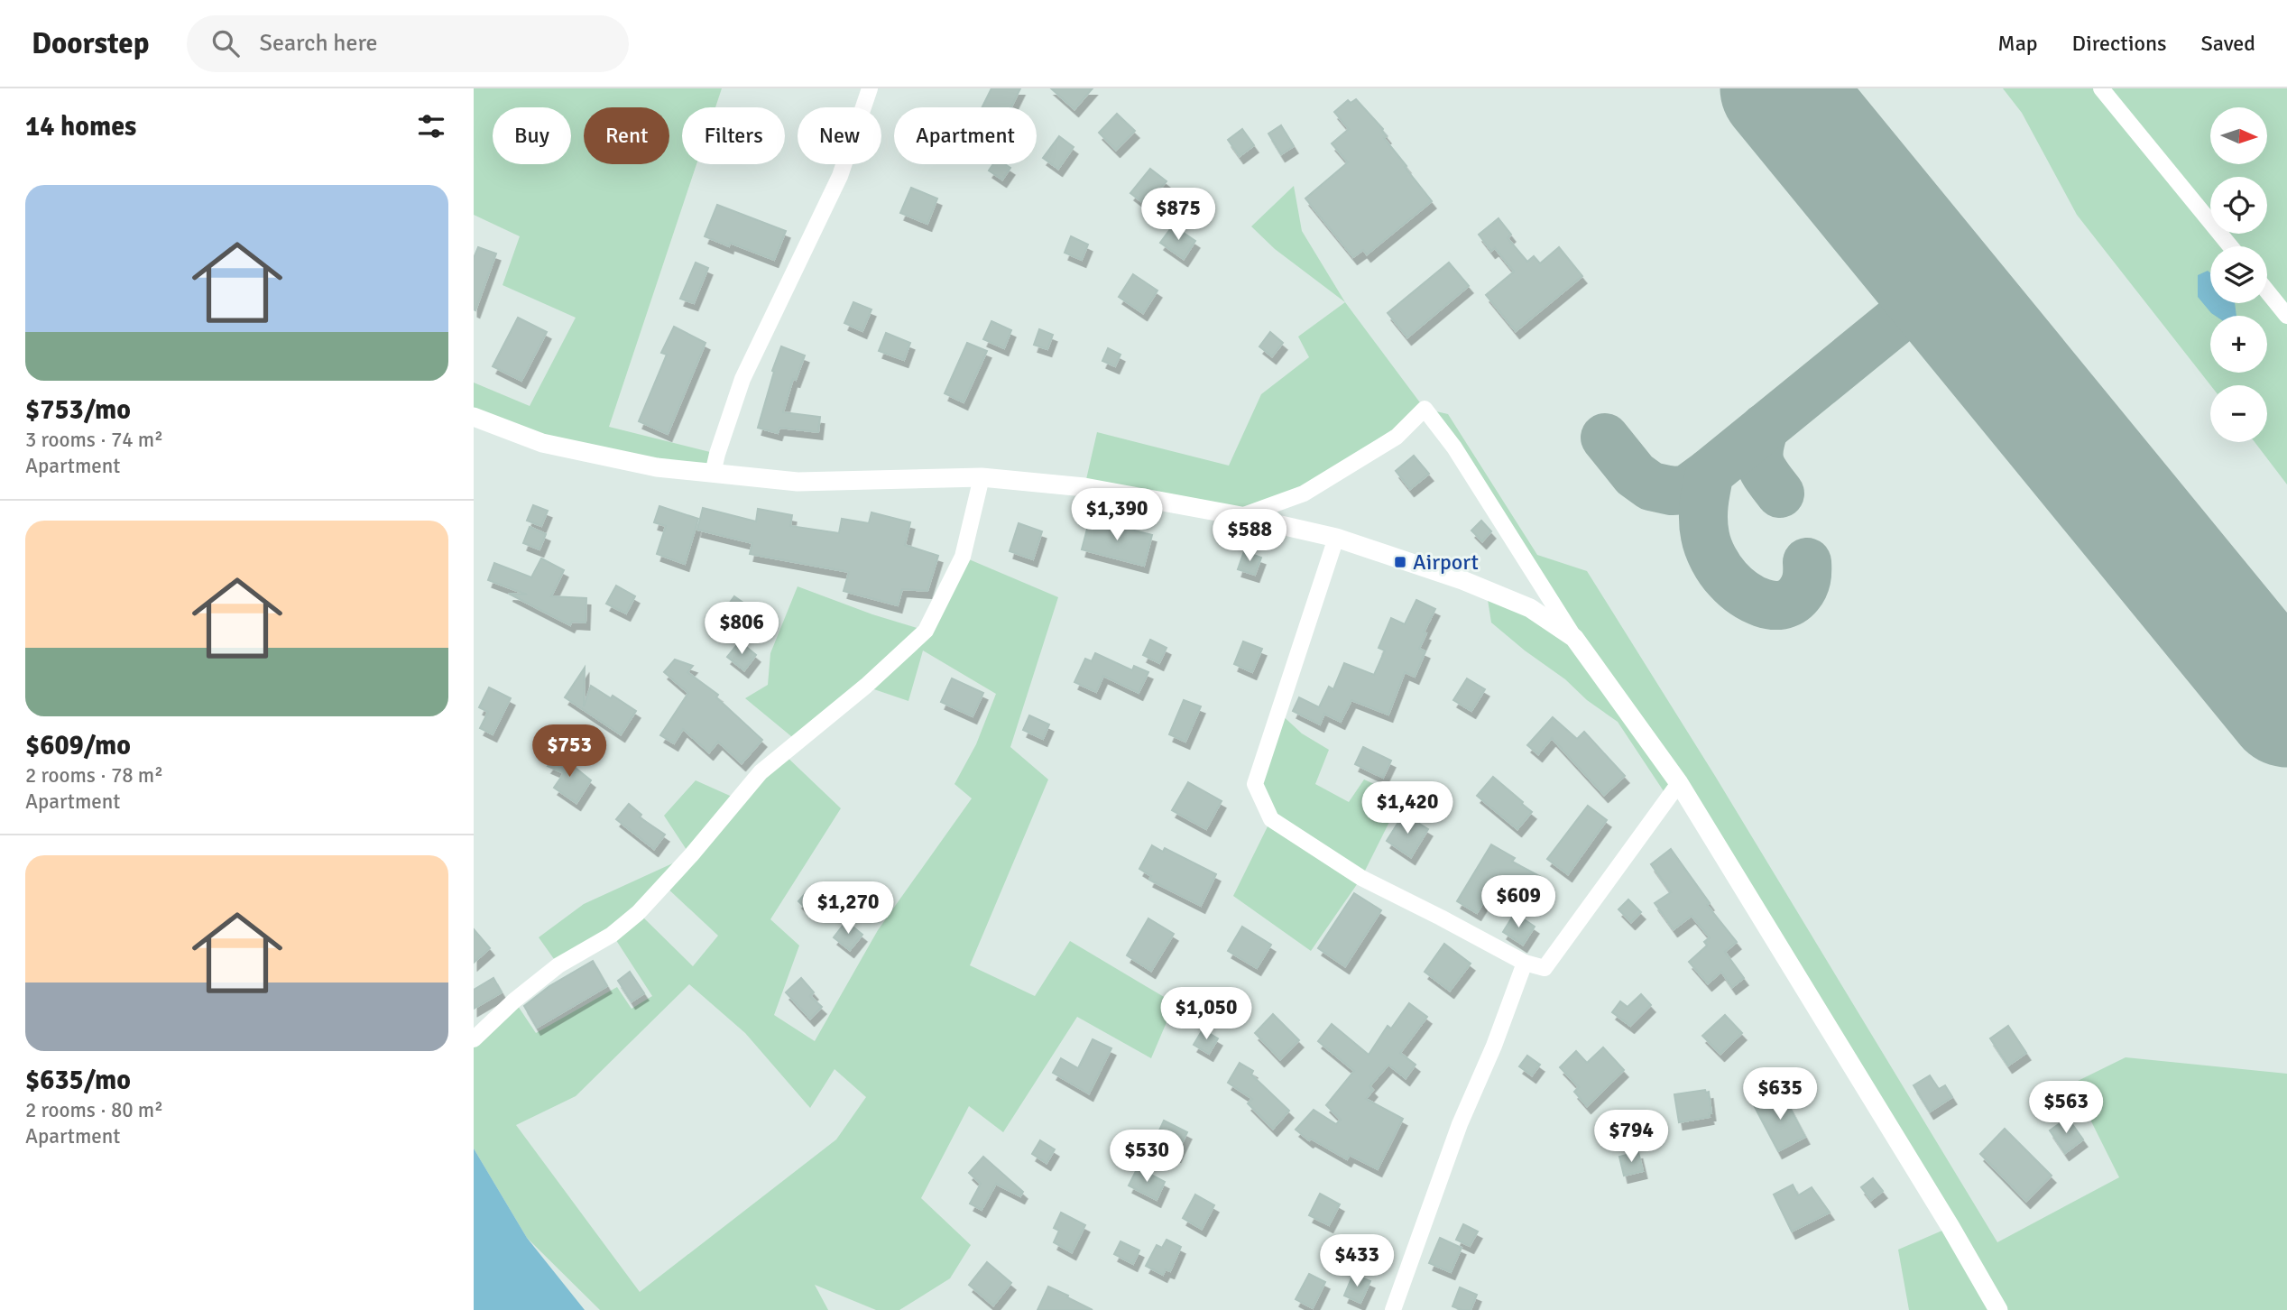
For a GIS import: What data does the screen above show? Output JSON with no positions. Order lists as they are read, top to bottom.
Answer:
{
  "places": {
    "transit": ["Airport"]
  },
  "north": "right",
  "page": {
    "header": "Doorstep",
    "search": "Search here",
    "nav": ["Map", "Directions", "Saved"],
    "heading": "14 homes",
    "map_buttons": ["+", "−"],
    "chip": [
      "Buy",
      "Rent",
      "Filters",
      "New",
      "Apartment"
    ],
    "list": [
      {
        "name": "$753/mo",
        "note": "3 rooms · 74 m² · Apartment"
      },
      {
        "name": "$609/mo",
        "note": "2 rooms · 78 m² · Apartment"
      },
      {
        "name": "$635/mo",
        "note": "2 rooms · 80 m² · Apartment"
      }
    ],
    "price": [
      "$875",
      "$1,390",
      "$588",
      "$806",
      "$753",
      "$1,420",
      "$609",
      "$1,270",
      "$1,050",
      "$635",
      "$563",
      "$794",
      "$530",
      "$433"
    ]
  }
}
